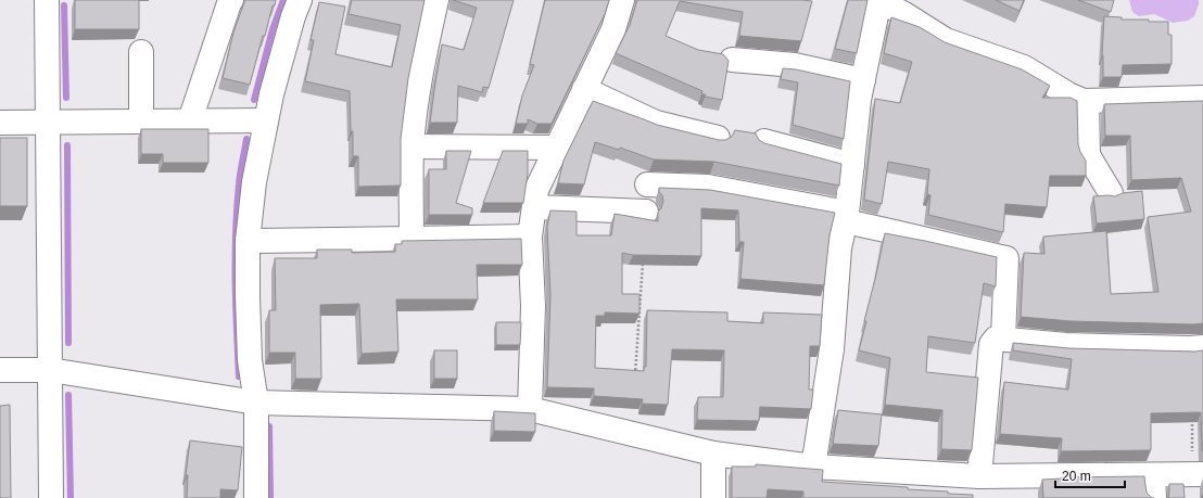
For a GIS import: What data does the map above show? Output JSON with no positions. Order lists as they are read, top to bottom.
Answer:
{
  "scale_bar": "20 m"
}
